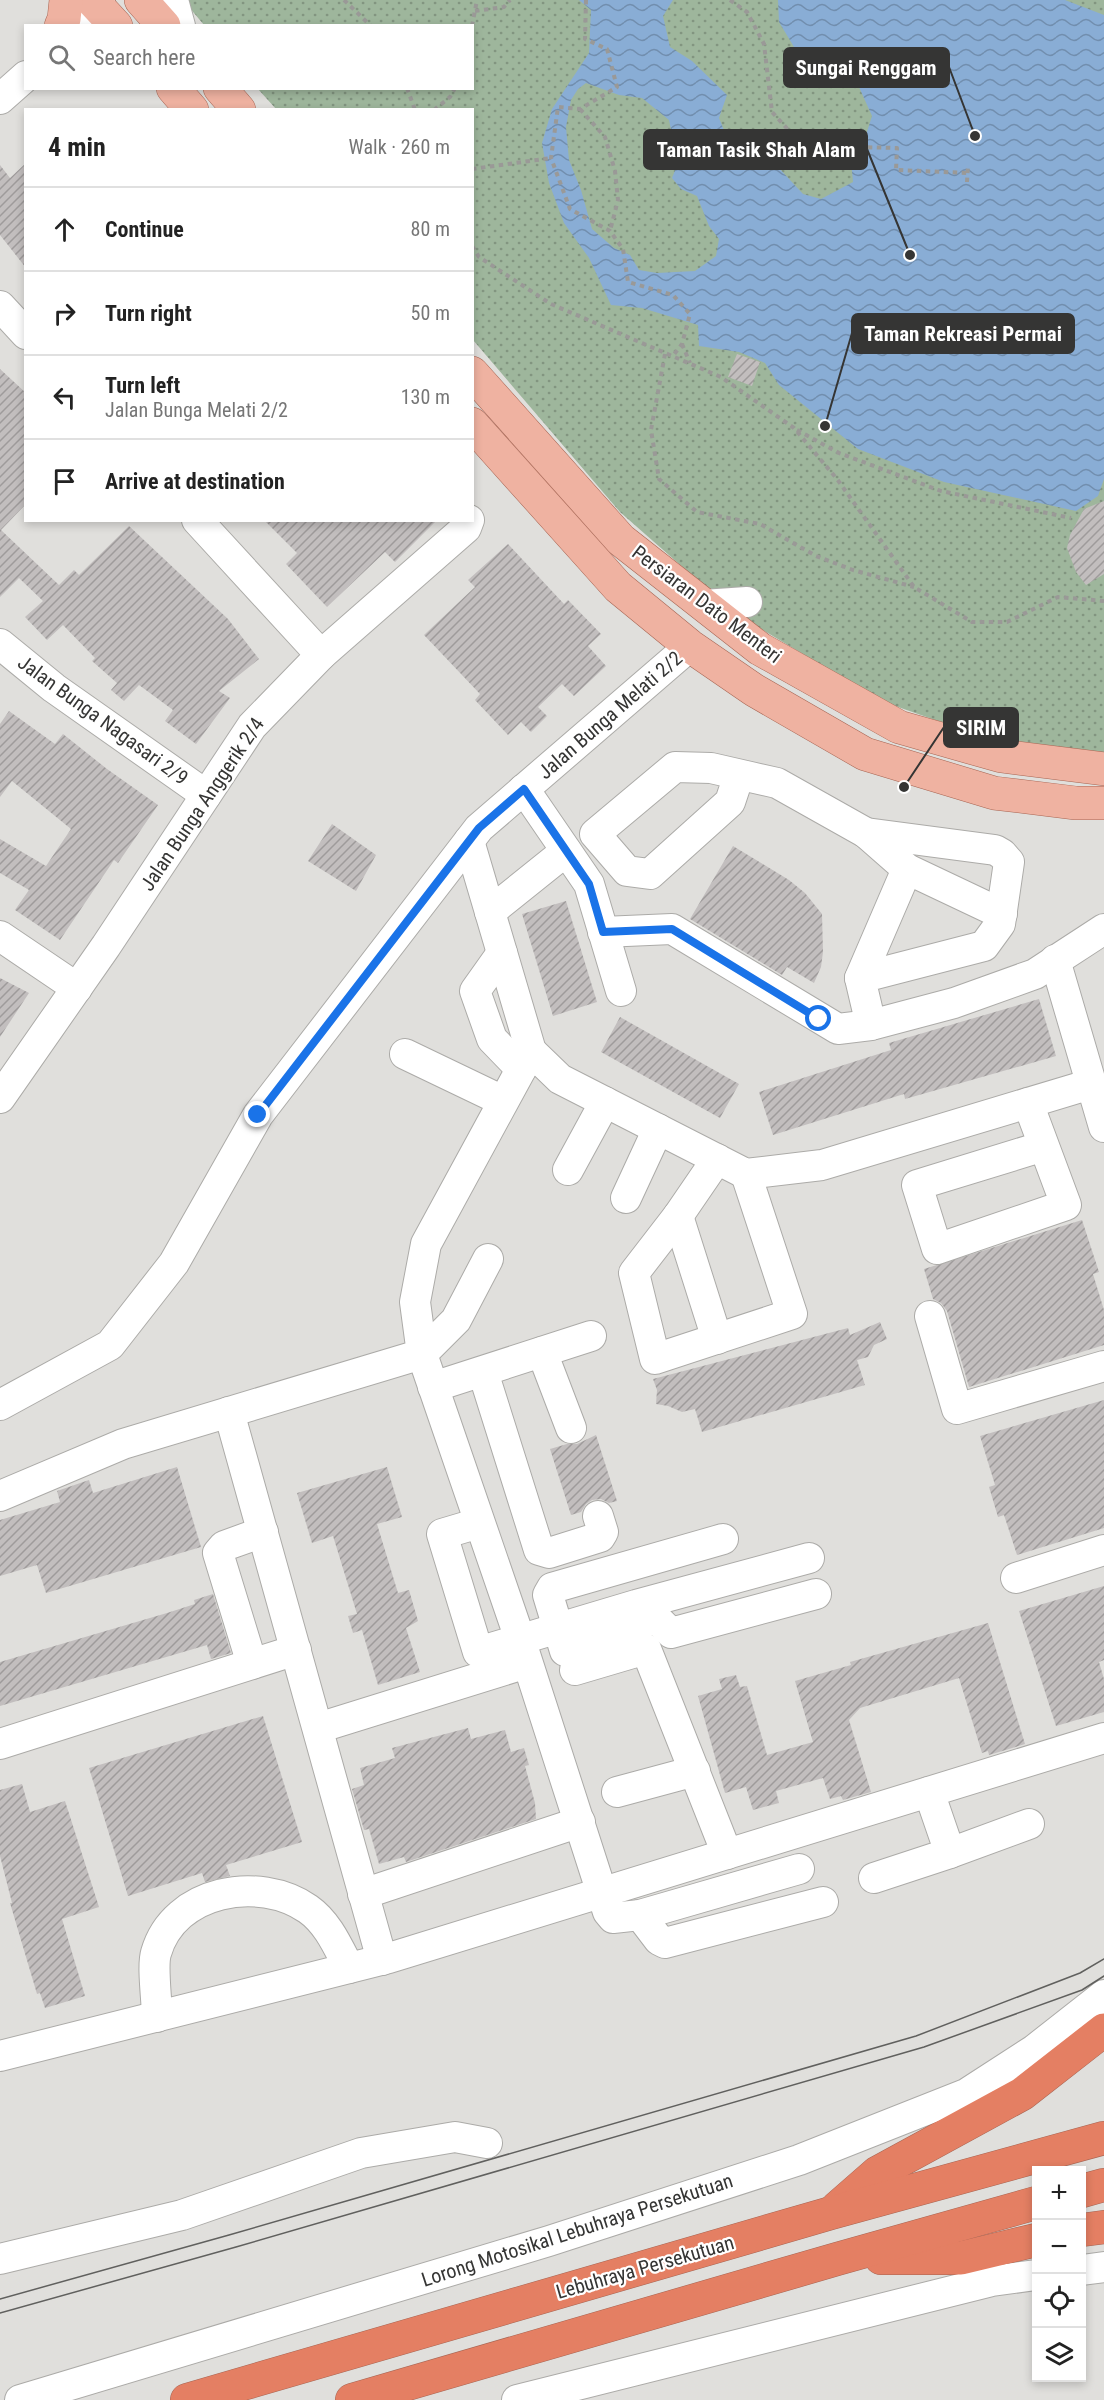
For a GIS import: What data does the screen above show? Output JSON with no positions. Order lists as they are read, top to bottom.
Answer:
{
  "streets": {
    "highway": ["Lebuhraya Persekutuan"],
    "main road": ["Persiaran Dato Menteri"],
    "street": [
      "Jalan Bunga Melati 2/2",
      "Jalan Bunga Nagasari 2/9",
      "Jalan Bunga Anggerik 2/4",
      "Lorong Motosikal Lebuhraya Persekutuan"
    ]
  },
  "crossings": [
    ["Persiaran Dato Menteri", "Jalan Bunga Melati 2/2"],
    ["Jalan Bunga Nagasari 2/9", "Jalan Bunga Anggerik 2/4"]
  ],
  "places": [
    "Sungai Renggam",
    "Taman Tasik Shah Alam",
    "Taman Rekreasi Permai",
    "SIRIM"
  ],
  "page": {
    "search": "Search here",
    "heading": ["4 min", "Walk · 260 m"],
    "list": [
      ["Continue", "80 m"],
      ["Turn right", "50 m"],
      ["Turn left", "Jalan Bunga Melati 2/2", "130 m"],
      "Arrive at destination"
    ],
    "map_buttons": ["+", "−"]
  }
}
